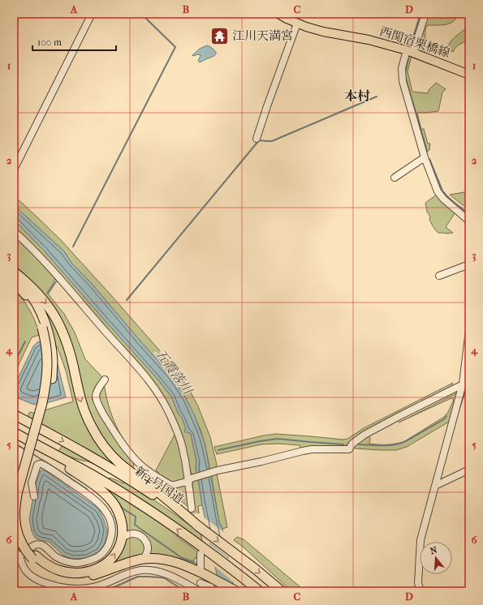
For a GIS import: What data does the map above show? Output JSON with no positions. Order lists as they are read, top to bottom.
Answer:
{
  "streets": {
    "highway": ["新4号国道"],
    "main road": ["西関宿栗橋線"]
  },
  "districts": ["本村"],
  "water": ["五霞落川"],
  "places": {
    "temple": ["江川天満宮"]
  },
  "scale_bar": "100 m",
  "north": "top",
  "grid": {
    "columns": [
      "A",
      "B",
      "C",
      "D"
    ],
    "rows": [
      "1",
      "2",
      "3",
      "4",
      "5",
      "6"
    ]
  }
}
